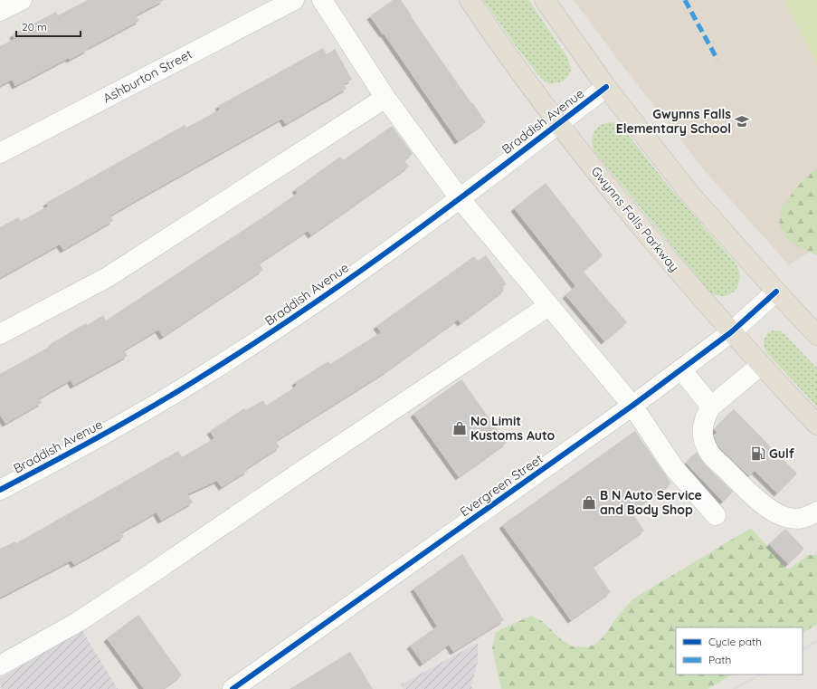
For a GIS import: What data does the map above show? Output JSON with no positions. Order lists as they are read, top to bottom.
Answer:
{
  "streets": {
    "main road": ["Gwynns Falls Parkway"],
    "street": ["Ashburton Street", "Braddish Avenue", "Evergreen Street"]
  },
  "crossings": [
    ["Braddish Avenue", "Gwynns Falls Parkway"],
    ["Gwynns Falls Parkway", "Evergreen Street"]
  ],
  "places": {
    "school or university": ["Gwynns Falls Elementary School"],
    "shop": ["No Limit Kustoms Auto", "B N Auto Service and Body Shop"],
    "fuel station": ["Gulf"]
  },
  "legend": ["Cycle path", "Path"],
  "scale_bar": "20 m"
}
